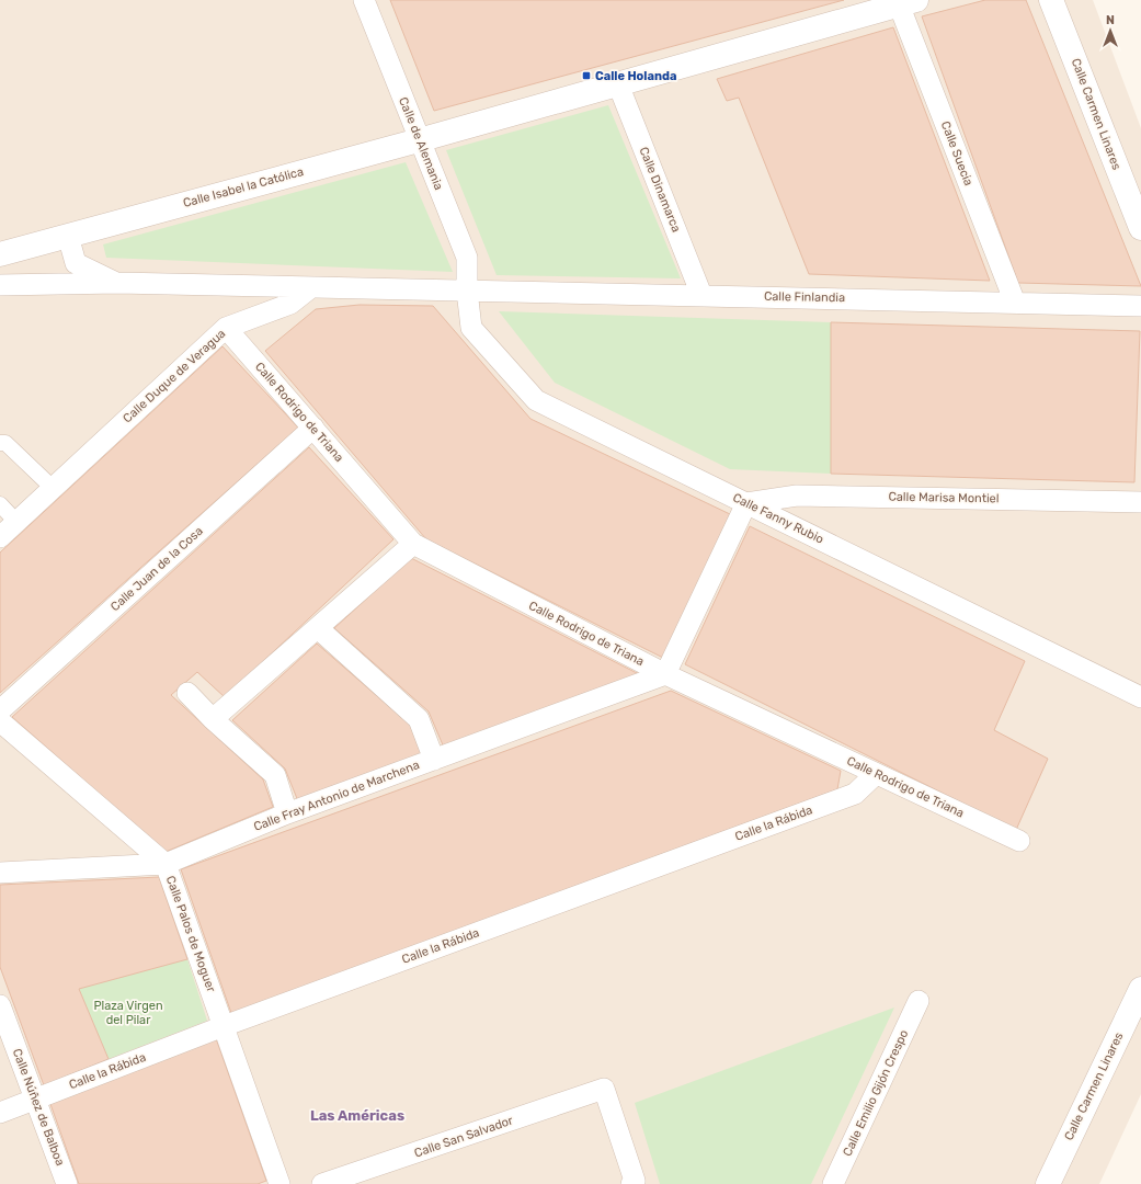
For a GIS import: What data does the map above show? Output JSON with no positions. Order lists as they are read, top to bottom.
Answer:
{
  "streets": {
    "street": [
      "Calle Carmen Linares",
      "Calle de Alemania",
      "Calle Suecia",
      "Calle Isabel la Católica",
      "Calle Dinamarca",
      "Calle Finlandia",
      "Calle Duque de Veragua",
      "Calle Rodrigo de Triana",
      "Calle Marisa Montiel",
      "Calle Fanny Rubio",
      "Calle Juan de la Cosa",
      "Calle Fray Antonio de Marchena",
      "Calle la Rábida",
      "Calle Palos de Moguer",
      "Calle Emilio Gijón Crespo",
      "Calle Núñez de Balboa",
      "Calle San Salvador"
    ]
  },
  "crossings": [
    ["Calle de Alemania", "Calle Isabel la Católica"],
    ["Calle de Alemania", "Calle Finlandia"],
    ["Calle de Alemania", "Calle Fanny Rubio"],
    ["Calle Suecia", "Calle Finlandia"],
    ["Calle Dinamarca", "Calle Finlandia"],
    ["Calle Finlandia", "Calle Fanny Rubio"],
    ["Calle Duque de Veragua", "Calle Rodrigo de Triana"],
    ["Calle Rodrigo de Triana", "Calle Juan de la Cosa"],
    ["Calle Rodrigo de Triana", "Calle Fray Antonio de Marchena"],
    ["Calle Rodrigo de Triana", "Calle la Rábida"],
    ["Calle Marisa Montiel", "Calle Fanny Rubio"],
    ["Calle Fray Antonio de Marchena", "Calle Palos de Moguer"],
    ["Calle la Rábida", "Calle Palos de Moguer"],
    ["Calle la Rábida", "Calle Núñez de Balboa"]
  ],
  "districts": ["Las Américas"],
  "parks": ["Plaza Virgen del Pilar"],
  "places": {
    "transit": ["Calle Holanda"]
  },
  "north": "top"
}
